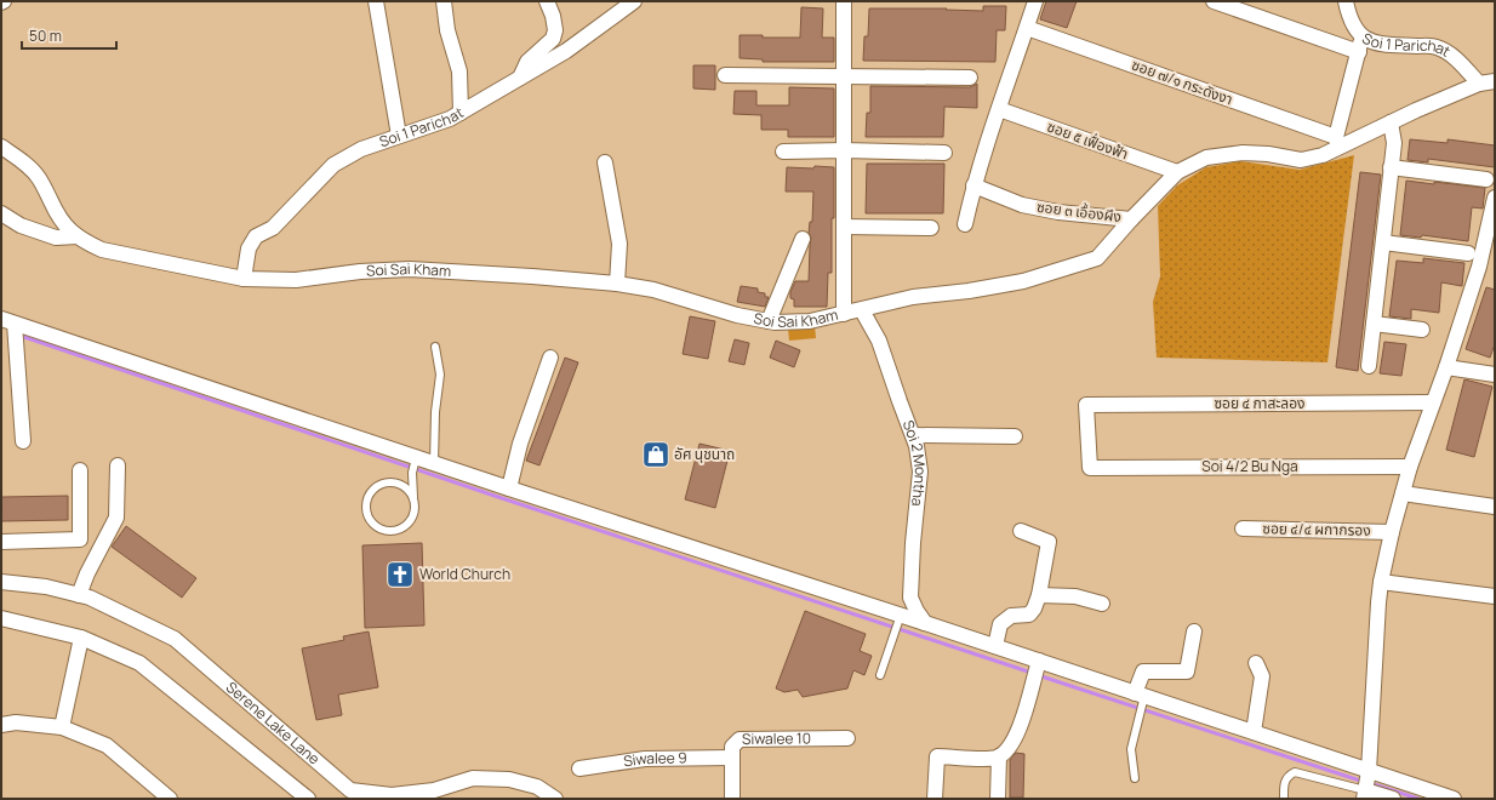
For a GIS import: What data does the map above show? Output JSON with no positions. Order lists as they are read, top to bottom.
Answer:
{
  "streets": {
    "street": [
      "Soi 1 Parichat",
      "ซอย ๗/๑ กระดังงา",
      "ซอย ๕ เฟื่องฟ้า",
      "ซอย ๓ เอื้องผึง",
      "Soi Sai Kham",
      "ซอย ๔ กาสะลอง",
      "Soi 2 Montha",
      "Soi 4/2 Bu Nga",
      "ซอย ๔/๔ ผกากรอง",
      "Serene Lake Lane",
      "Siwalee 10",
      "Siwalee 9"
    ]
  },
  "crossings": [
    ["Soi 1 Parichat", "Soi Sai Kham"],
    ["ซอย ๗/๑ กระดังงา", "Soi Sai Kham"],
    ["ซอย ๕ เฟื่องฟ้า", "Soi Sai Kham"],
    ["ซอย ๓ เอื้องผึง", "Soi Sai Kham"],
    ["Soi Sai Kham", "Soi 2 Montha"],
    ["ซอย ๔ กาสะลอง", "Soi 4/2 Bu Nga"],
    ["Siwalee 10", "Siwalee 9"]
  ],
  "places": {
    "shop": ["อัศ นุชนาถ"],
    "church": ["World Church"]
  },
  "scale_bar": "50 m"
}
